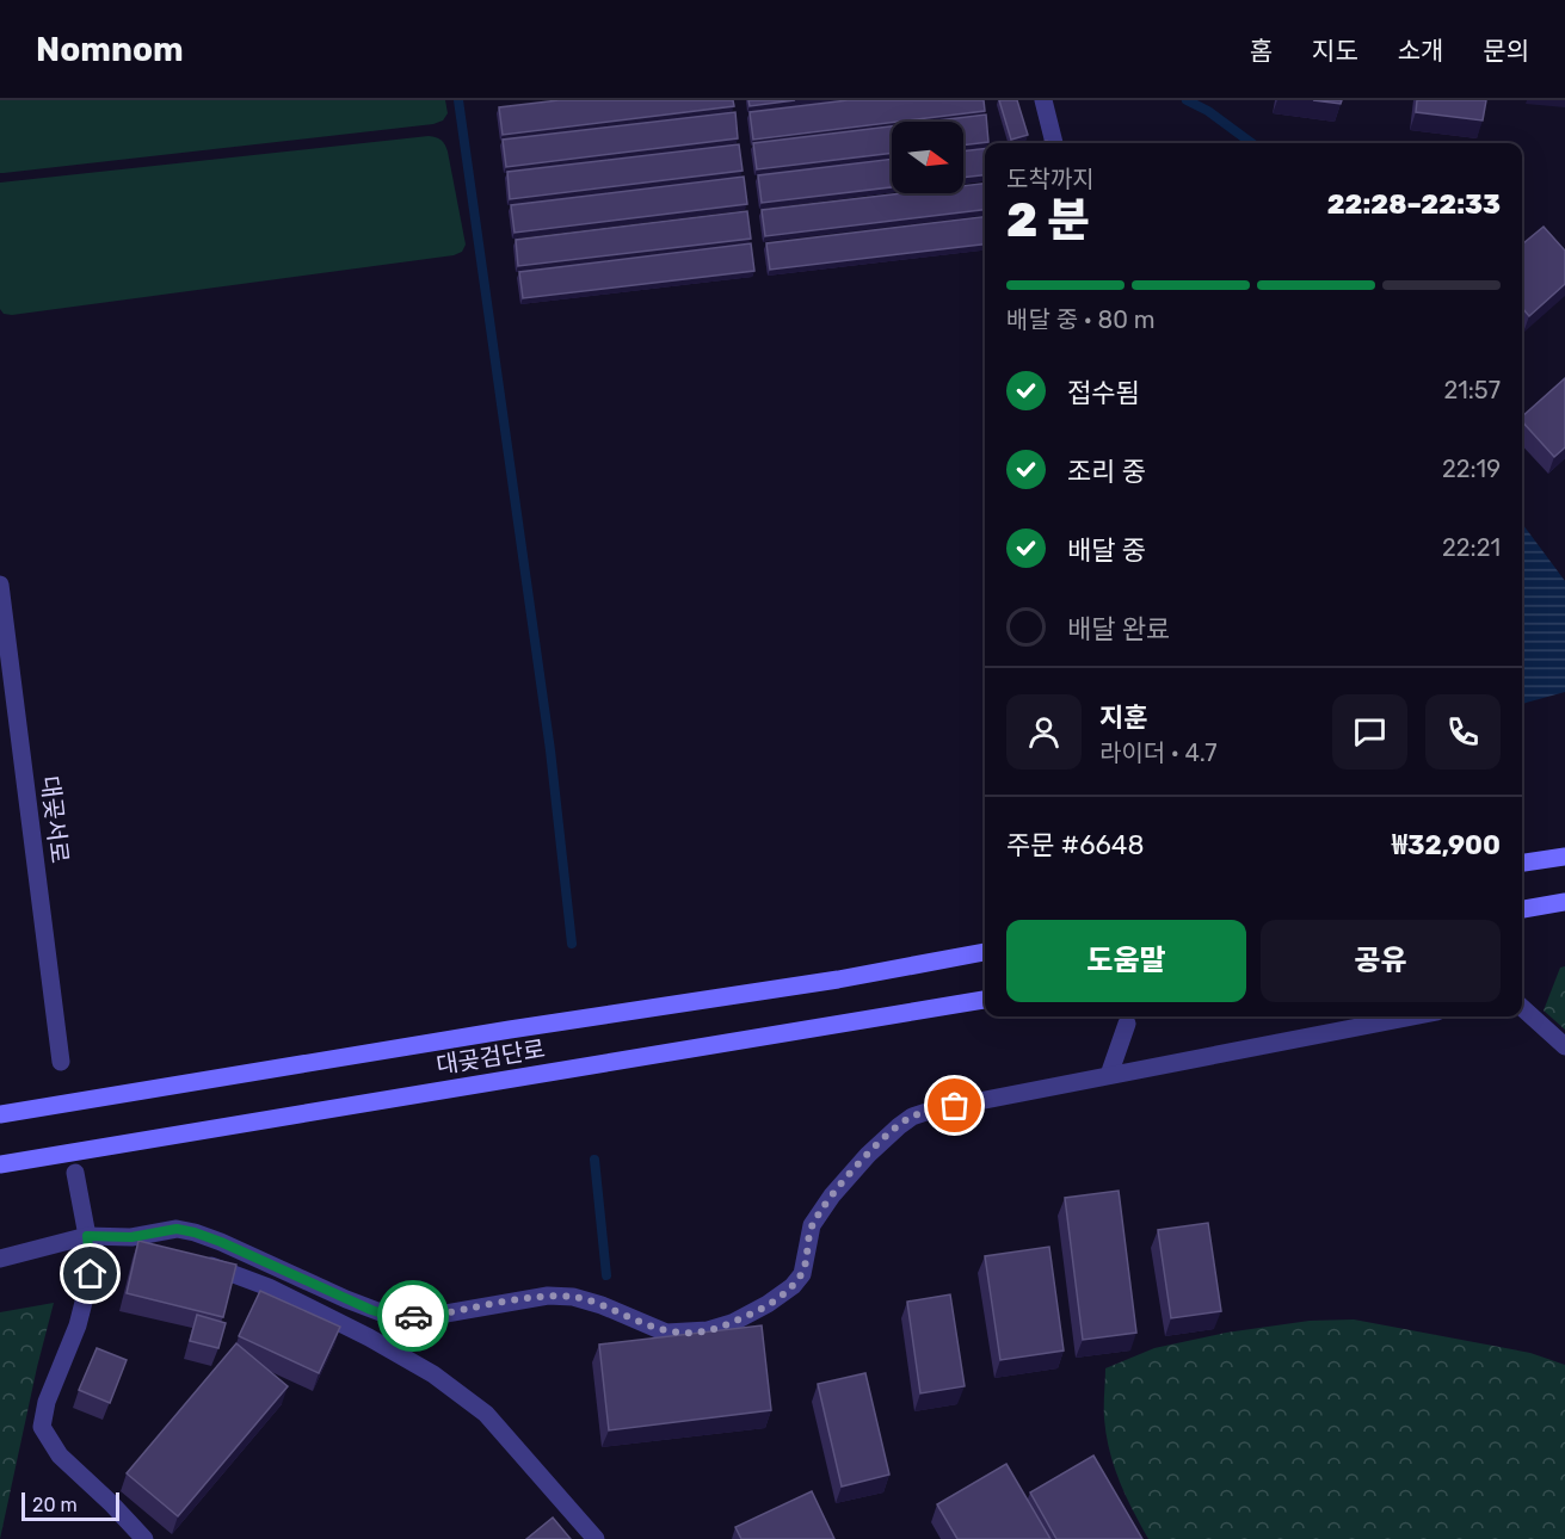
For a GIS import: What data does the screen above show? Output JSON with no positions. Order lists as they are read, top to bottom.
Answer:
{
  "streets": {
    "main road": ["대곶검단로"],
    "lane": ["대곶서로"]
  },
  "scale_bar": "20 m",
  "north": "right",
  "page": {
    "header": "Nomnom",
    "nav": [
      "홈",
      "지도",
      "소개",
      "문의"
    ],
    "heading": ["2 분", "도착까지", "22:28–22:33"],
    "panel": [
      "지훈",
      "라이더 · 4.7",
      "주문 #6648",
      "₩32,900"
    ],
    "bar": "배달 중 · 80 m",
    "list": [
      ["접수됨", "21:57"],
      ["조리 중", "22:19"],
      ["배달 중", "22:21"],
      "배달 완료"
    ],
    "buttons": ["도움말", "공유"],
    "scale": "20 m"
  }
}
